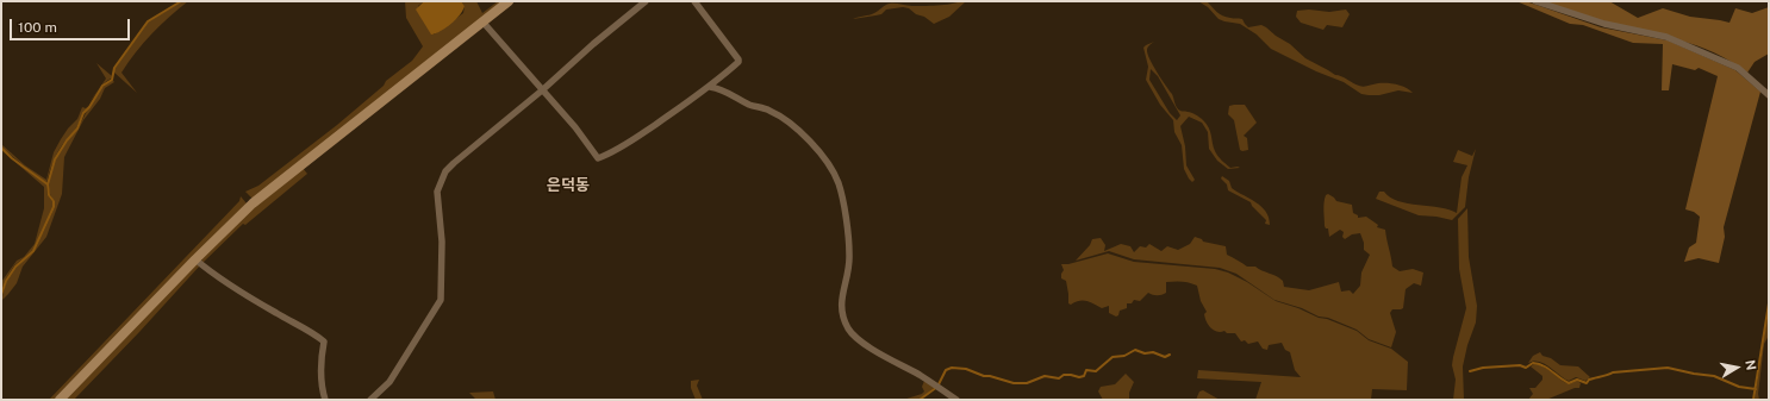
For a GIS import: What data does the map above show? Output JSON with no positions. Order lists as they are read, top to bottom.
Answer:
{
  "districts": ["은덕동"],
  "scale_bar": "100 m",
  "north": "right"
}
